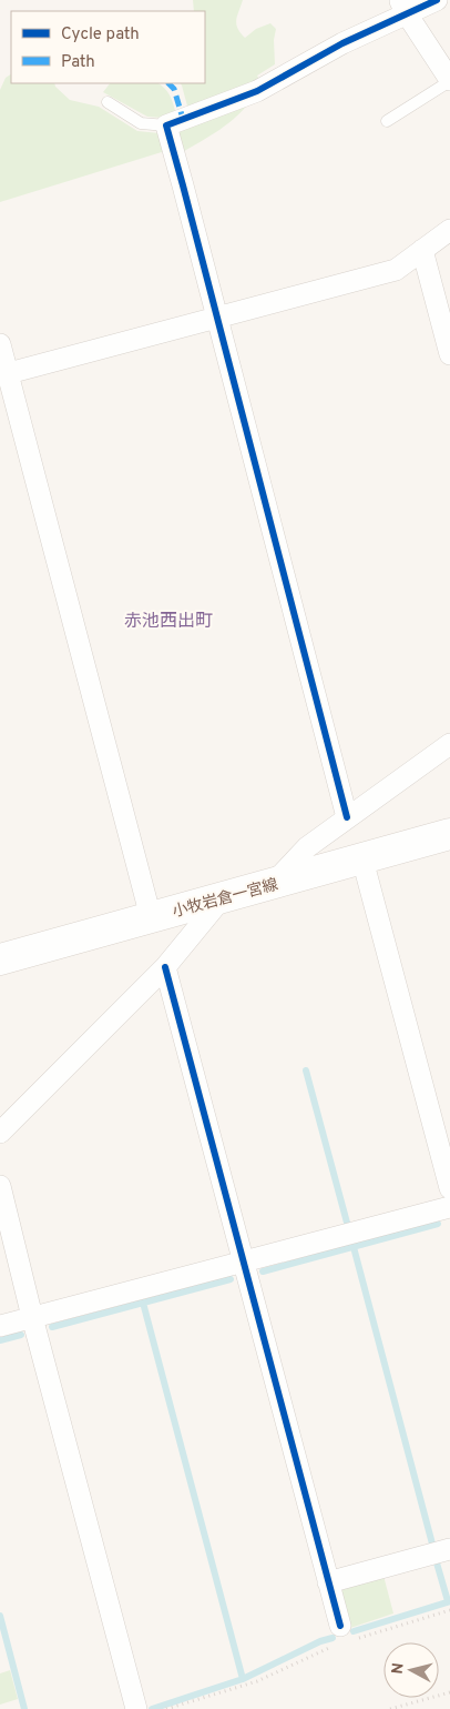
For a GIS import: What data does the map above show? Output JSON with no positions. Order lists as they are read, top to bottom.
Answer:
{
  "streets": {
    "main road": ["小牧岩倉一宮線"]
  },
  "districts": ["赤池西出町"],
  "legend": ["Cycle path", "Path"],
  "north": "left"
}
